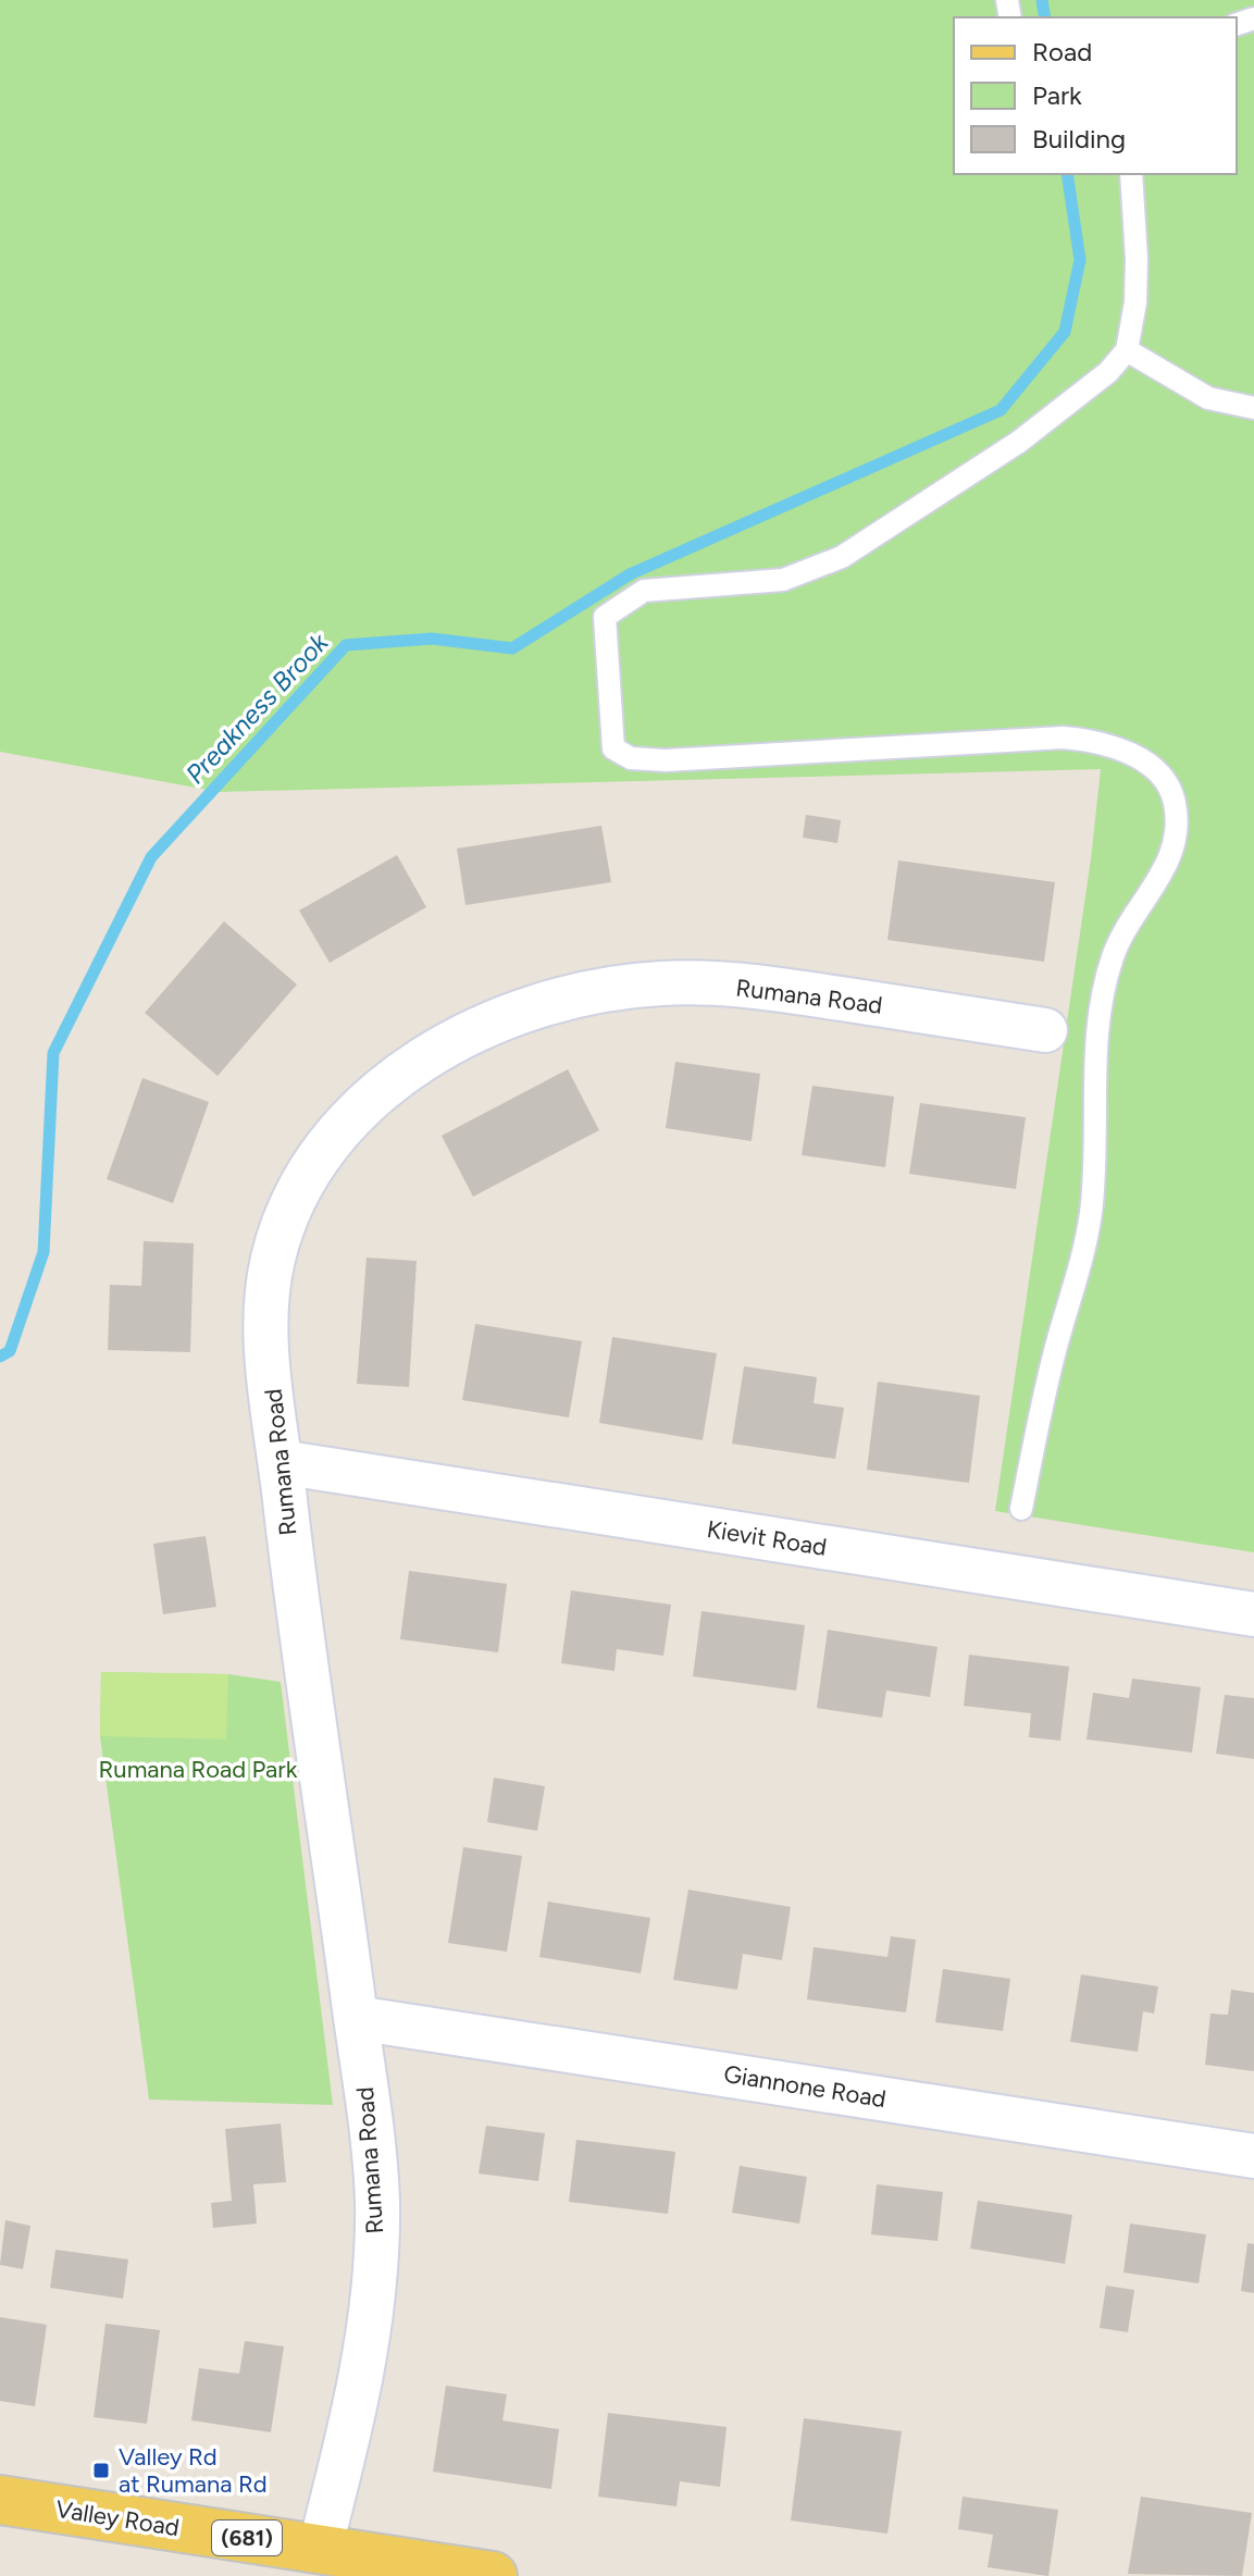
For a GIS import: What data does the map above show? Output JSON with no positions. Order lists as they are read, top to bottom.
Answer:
{
  "streets": {
    "main road": ["Valley Road", "(681)"],
    "street": ["Rumana Road", "Kievit Road", "Giannone Road"]
  },
  "crossings": [
    ["Rumana Road", "Kievit Road"],
    ["Rumana Road", "Giannone Road"],
    ["Rumana Road", "Valley Road"]
  ],
  "water": ["Preakness Brook"],
  "parks": ["Rumana Road Park"],
  "places": {
    "transit": ["Valley Rd at Rumana Rd"]
  },
  "legend": ["Road", "Park", "Building"]
}
